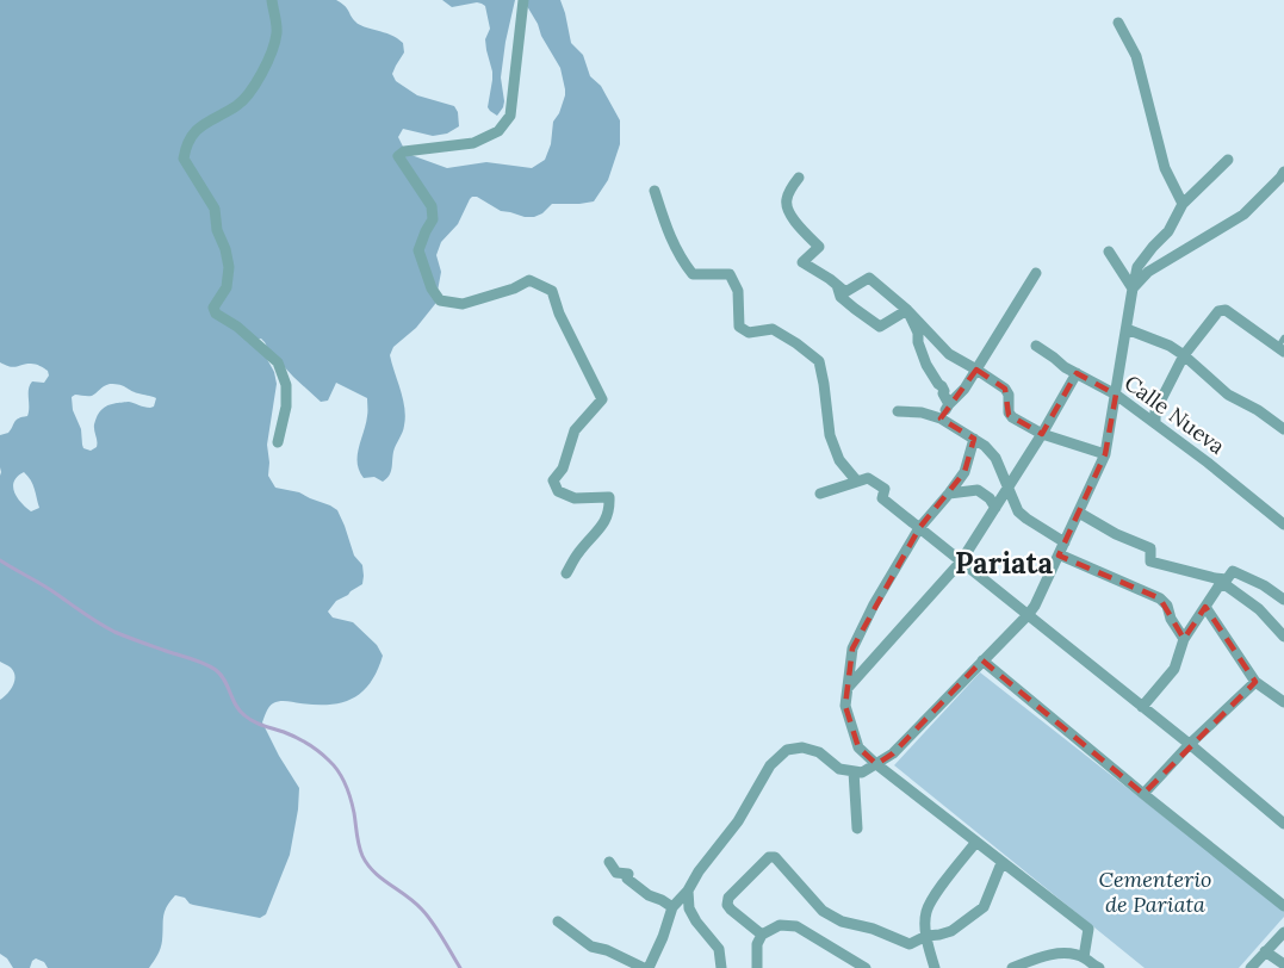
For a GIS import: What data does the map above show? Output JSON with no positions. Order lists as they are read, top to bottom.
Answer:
{
  "streets": {
    "street": ["Calle Nueva"]
  },
  "districts": ["Pariata"],
  "parks": ["Cementerio de Pariata"]
}
